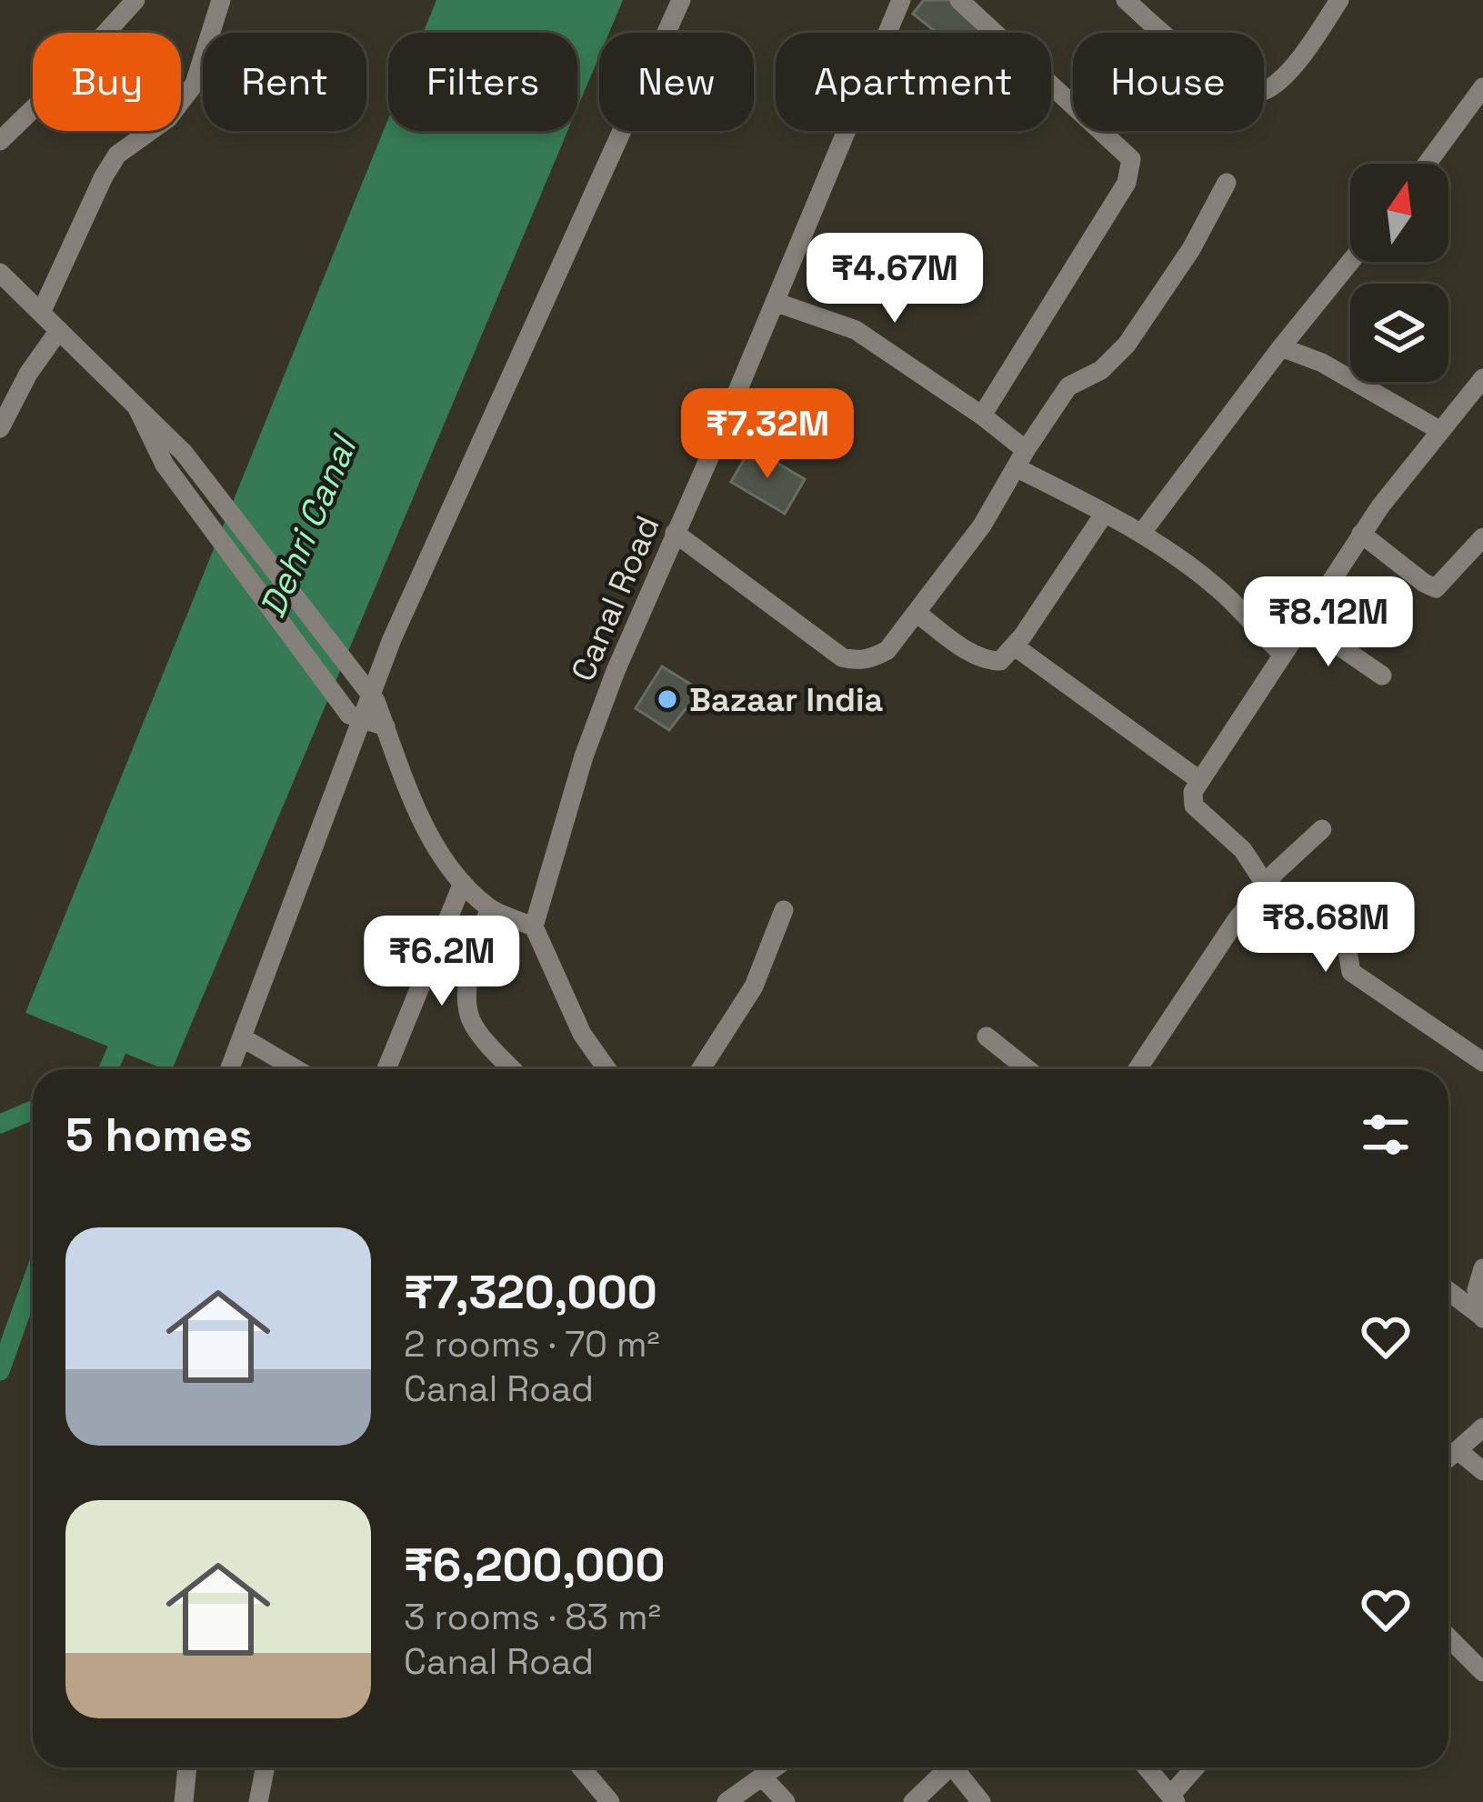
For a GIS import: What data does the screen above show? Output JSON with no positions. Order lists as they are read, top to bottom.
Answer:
{
  "streets": {
    "street": ["Canal Road"]
  },
  "water": ["Dehri Canal"],
  "places": ["Bazaar India"],
  "north": "top",
  "page": {
    "chip": [
      "Buy",
      "Rent",
      "Filters",
      "New",
      "Apartment",
      "House"
    ],
    "price": [
      "₹4.67M",
      "₹7.32M",
      "₹8.12M",
      "₹8.68M",
      "₹6.2M"
    ],
    "heading": "5 homes",
    "list": [
      {
        "name": "₹7,320,000",
        "note": "2 rooms · 70 m² · Canal Road"
      },
      {
        "name": "₹6,200,000",
        "note": "3 rooms · 83 m² · Canal Road"
      }
    ]
  }
}
